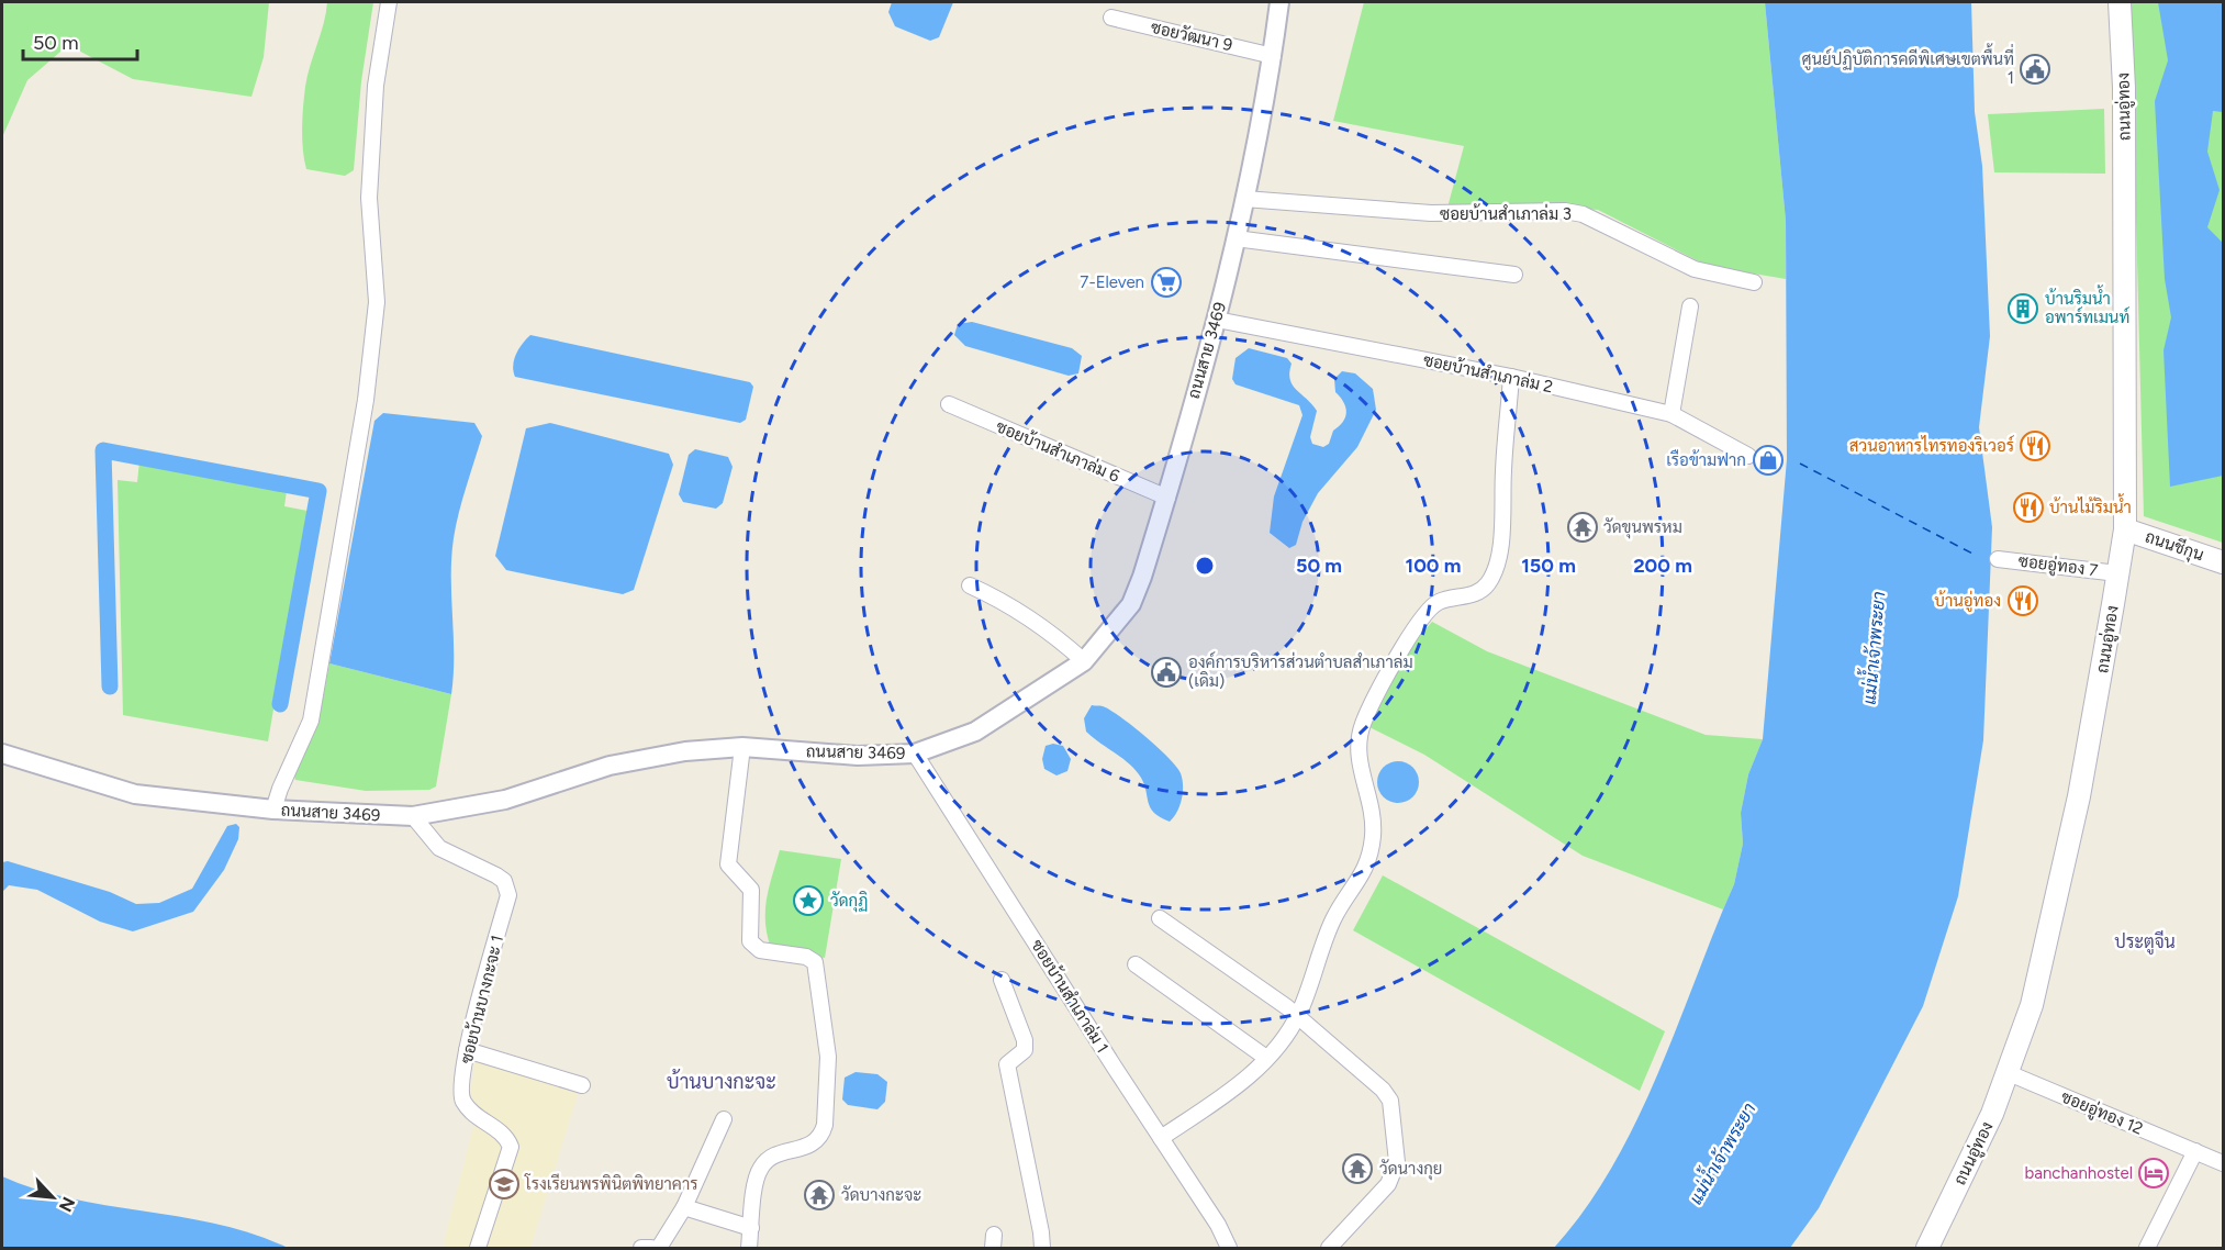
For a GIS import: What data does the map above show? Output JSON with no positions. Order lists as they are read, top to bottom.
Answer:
{
  "streets": {
    "main road": ["ถนนอู่ทอง", "ถนนชีกุน"],
    "street": [
      "ซอยวัฒนา 9",
      "ซอยบ้านสำเภาล่ม 3",
      "ถนนสาย 3469",
      "ซอยบ้านสำเภาล่ม 2",
      "ซอยบ้านสำเภาล่ม 6",
      "ซอยอู่ทอง 7",
      "ซอยบ้านสำเภาล่ม 1",
      "ซอยบ้านบางกะจะ 1",
      "ซอยอู่ทอง 12"
    ]
  },
  "crossings": [
    ["ซอยวัฒนา 9", "ถนนสาย 3469"],
    ["ถนนอู่ทอง", "ถนนชีกุน"],
    ["ถนนอู่ทอง", "ซอยอู่ทอง 7"],
    ["ถนนอู่ทอง", "ซอยอู่ทอง 12"],
    ["ซอยบ้านสำเภาล่ม 3", "ถนนสาย 3469"],
    ["ถนนสาย 3469", "ซอยบ้านสำเภาล่ม 2"],
    ["ถนนสาย 3469", "ซอยบ้านสำเภาล่ม 6"],
    ["ถนนสาย 3469", "ซอยบ้านสำเภาล่ม 1"],
    ["ถนนสาย 3469", "ซอยบ้านบางกะจะ 1"]
  ],
  "districts": ["ประตูจีน", "บ้านบางกะจะ"],
  "water": ["แม่น้ำเจ้าพระยา"],
  "places": {
    "public building": ["ศูนย์ปฏิบัติการคดีพิเศษเขตพื้นที่ 1", "องค์การบริหารส่วนตำบลสำเภาล่ม (เดิม)"],
    "supermarket": ["7-Eleven"],
    "building": ["บ้านริมน้ำ อพาร์ทเมนท์"],
    "restaurant": ["สวนอาหารไทรทองริเวอร์", "บ้านไม้ริมน้ำ", "บ้านอู่ทอง"],
    "shop": ["เรือข้ามฟาก"],
    "temple": ["วัดขุนพรหม", "วัดนางกุย", "วัดบางกะจะ"],
    "place": ["วัดกุฏิ"],
    "hotel": ["banchanhostel"],
    "school or university": ["โรงเรียนพรพินิตพิทยาคาร"]
  },
  "scale_bar": "50 m",
  "north": "bottom right",
  "rings": [
    "50 m",
    "100 m",
    "150 m",
    "200 m"
  ]
}
